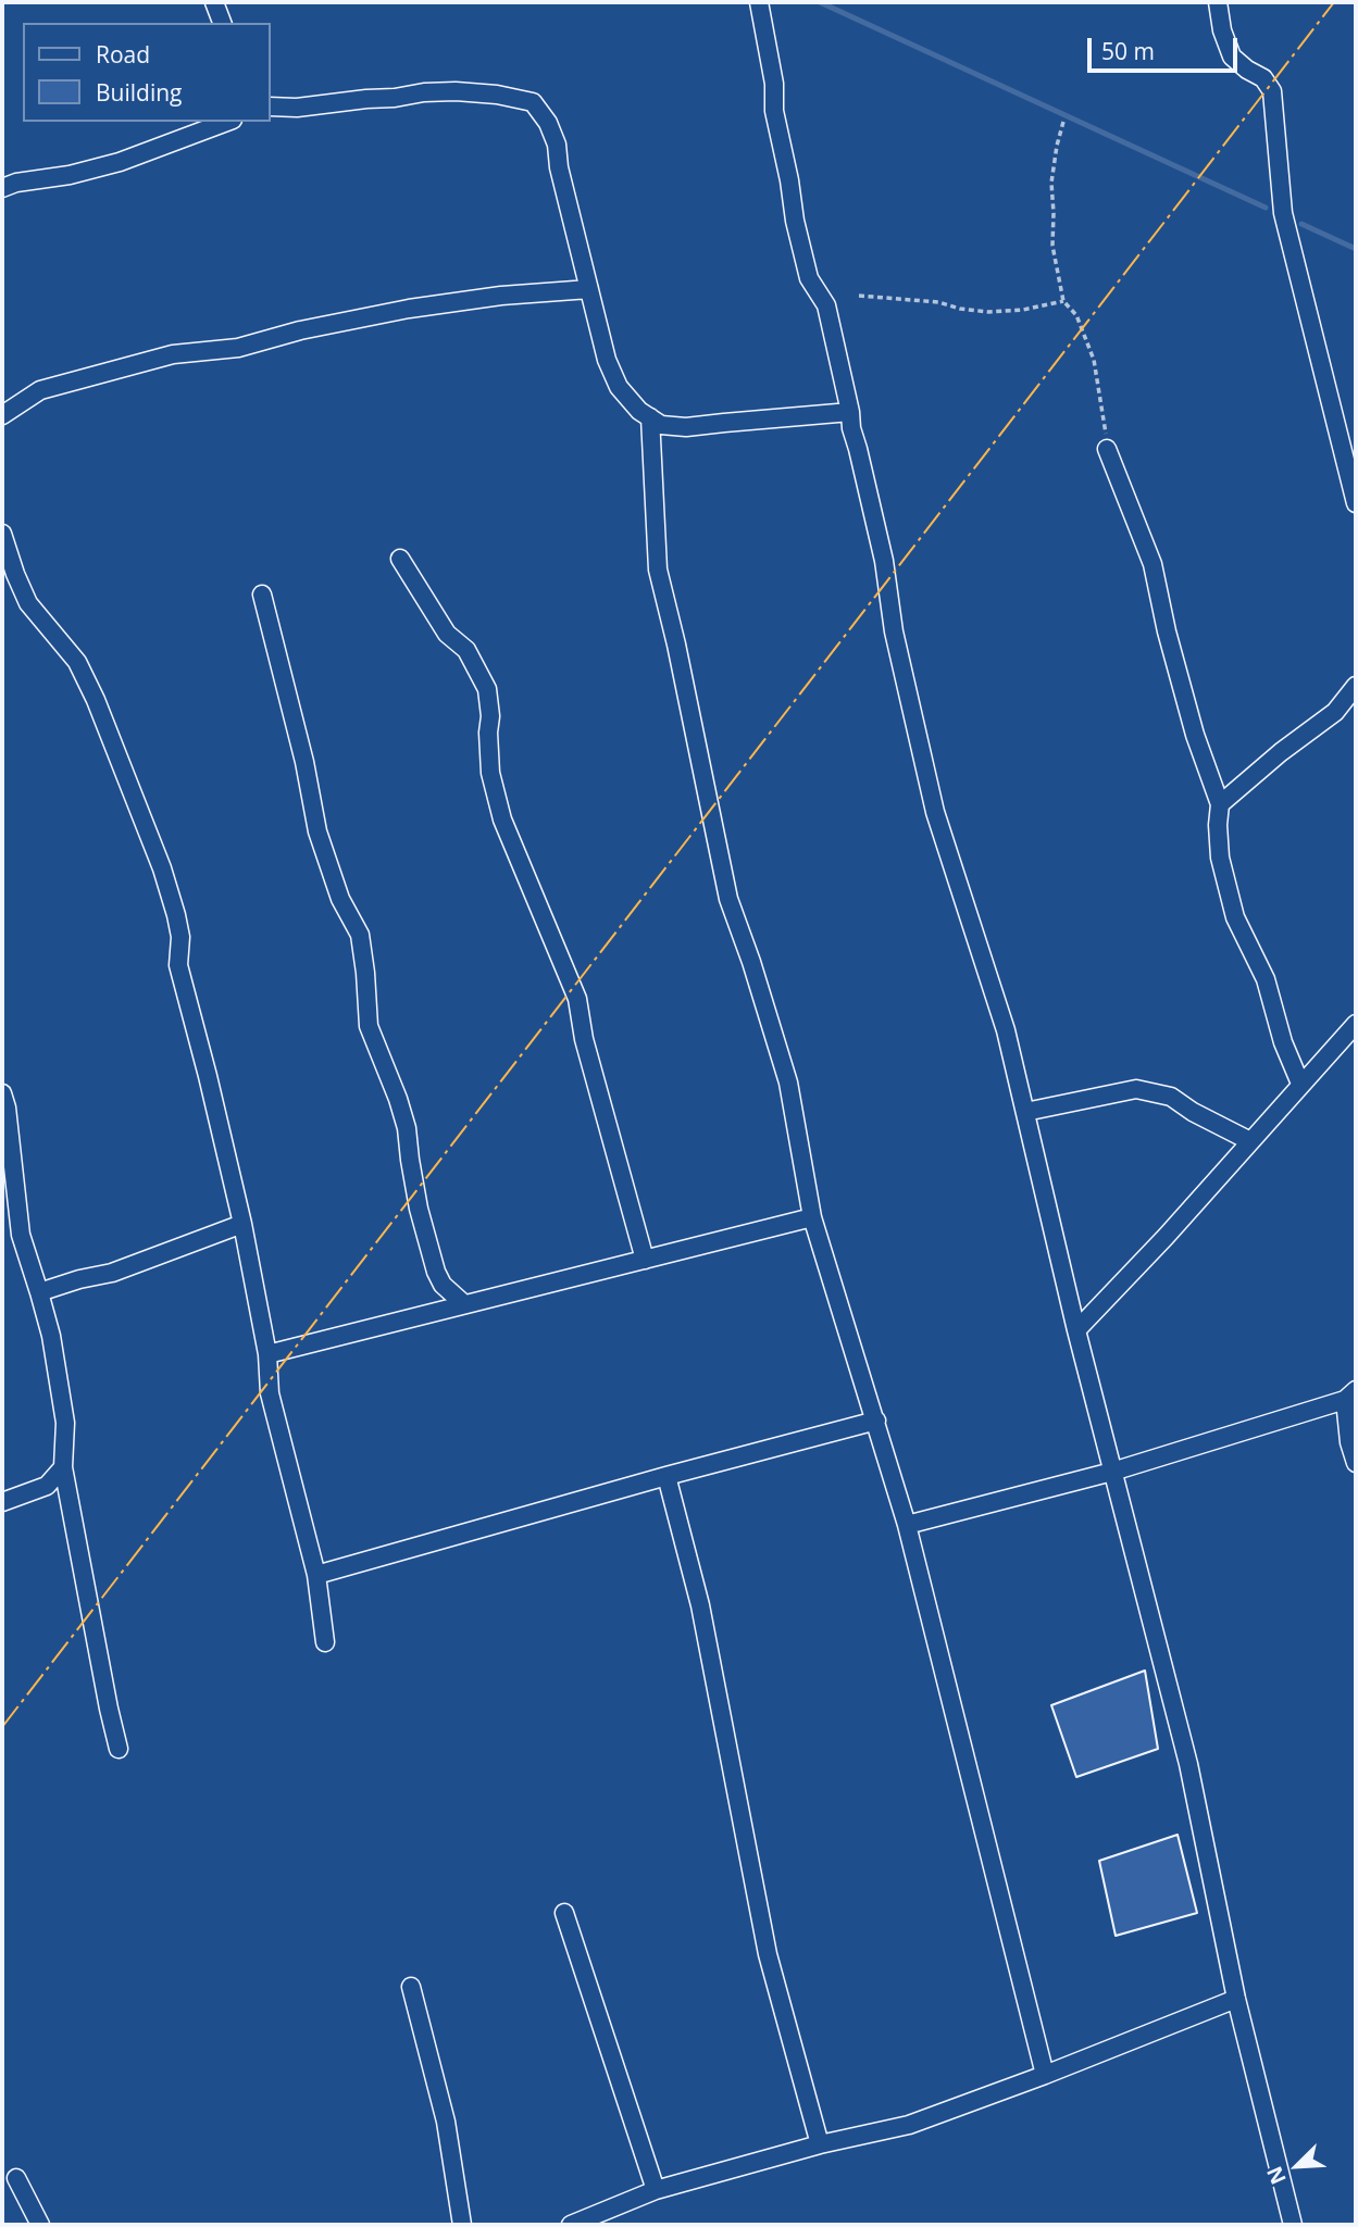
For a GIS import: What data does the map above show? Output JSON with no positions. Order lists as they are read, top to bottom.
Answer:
{
  "legend": ["Road", "Building"],
  "scale_bar": "50 m",
  "north": "bottom left"
}
